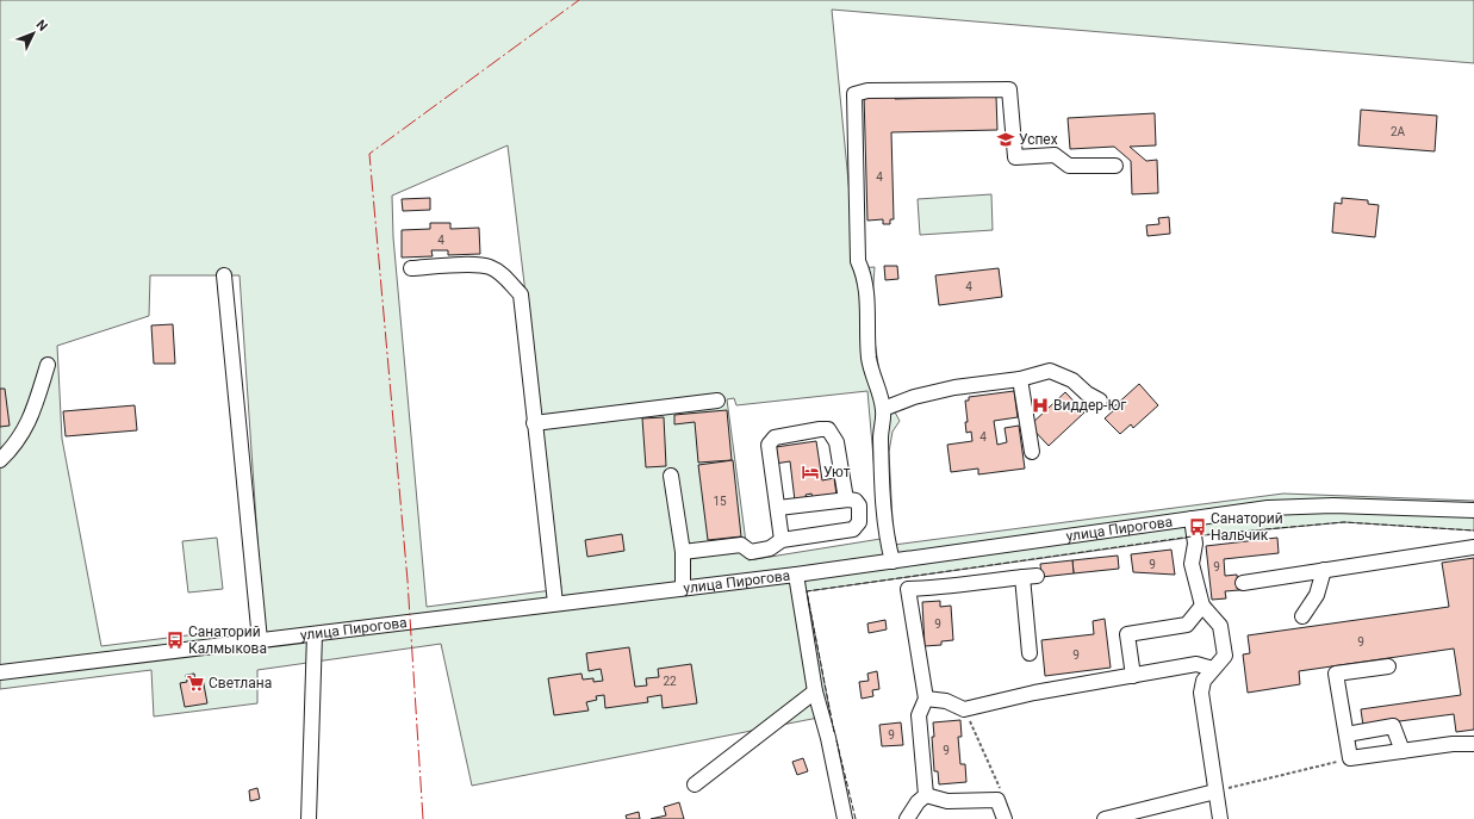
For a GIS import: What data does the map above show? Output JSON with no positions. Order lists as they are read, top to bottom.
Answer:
{
  "streets": {
    "street": ["улица Пирогова"]
  },
  "places": {
    "school or university": ["Успех"],
    "hospital": ["Виддер-Юг"],
    "hotel": ["Уют"],
    "bus stop": ["Санаторий Нальчик", "Санаторий Калмыкова"],
    "supermarket": ["Светлана"]
  },
  "house_numbers": [
    "2А",
    "4",
    "4",
    "4",
    "4",
    "15",
    "9",
    "9",
    "9",
    "9",
    "9",
    "22",
    "9",
    "9"
  ],
  "north": "top right"
}
